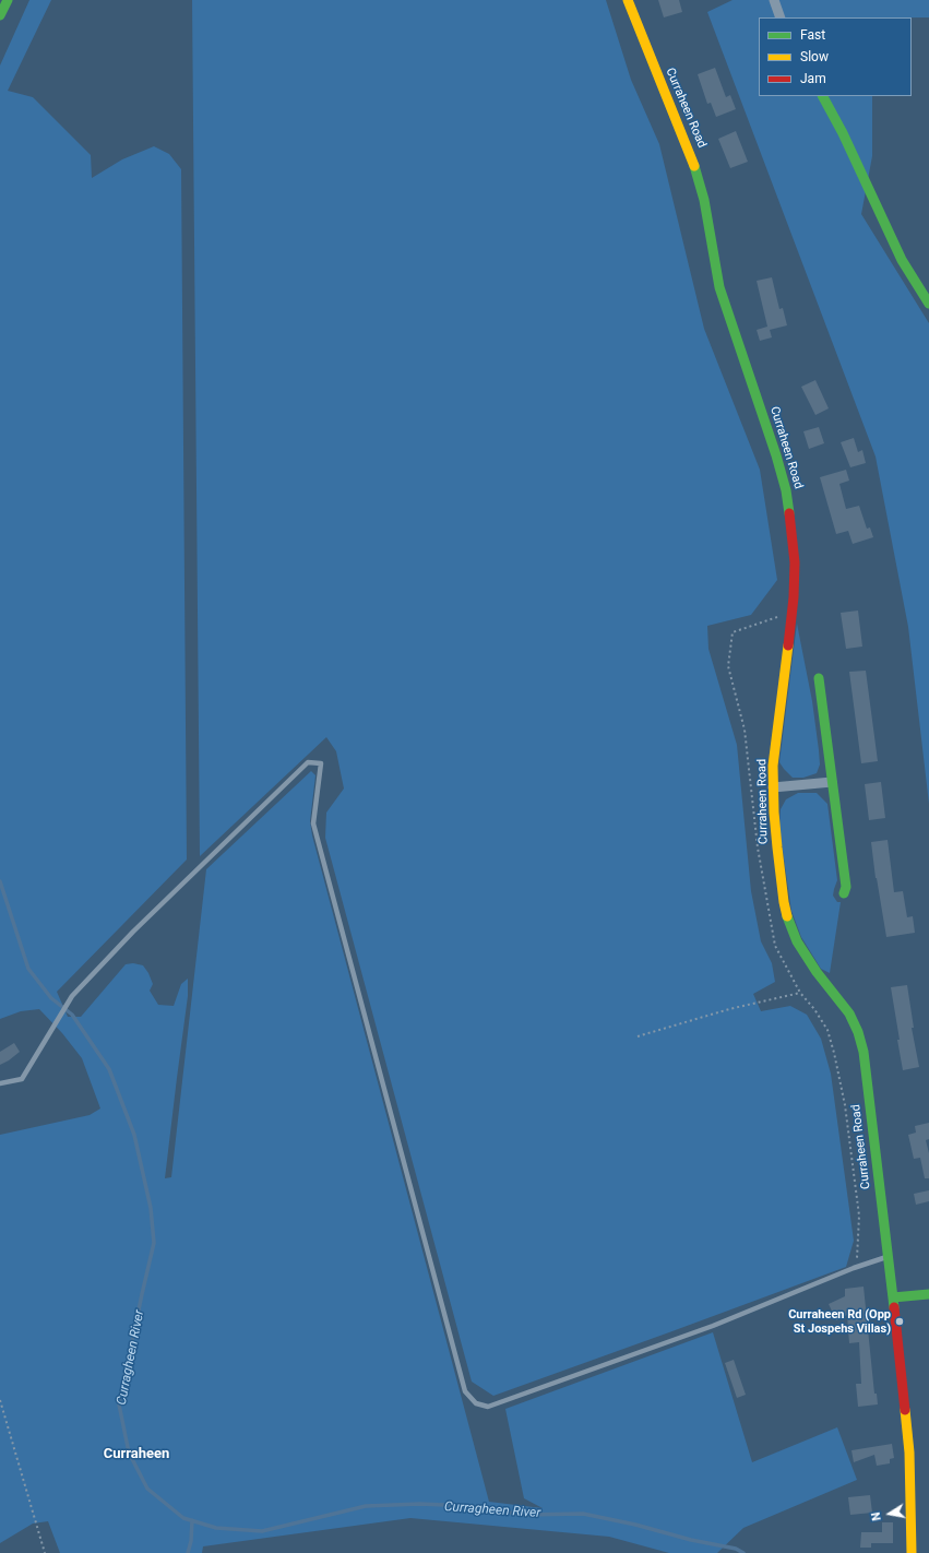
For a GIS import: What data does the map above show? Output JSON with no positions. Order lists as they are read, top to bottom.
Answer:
{
  "streets": {
    "main road": ["Curraheen Road"]
  },
  "districts": ["Curraheen"],
  "water": ["Curragheen River"],
  "places": ["Curraheen Rd (Opp St Jospehs Villas)"],
  "legend": ["Fast", "Slow", "Jam"],
  "north": "left"
}
